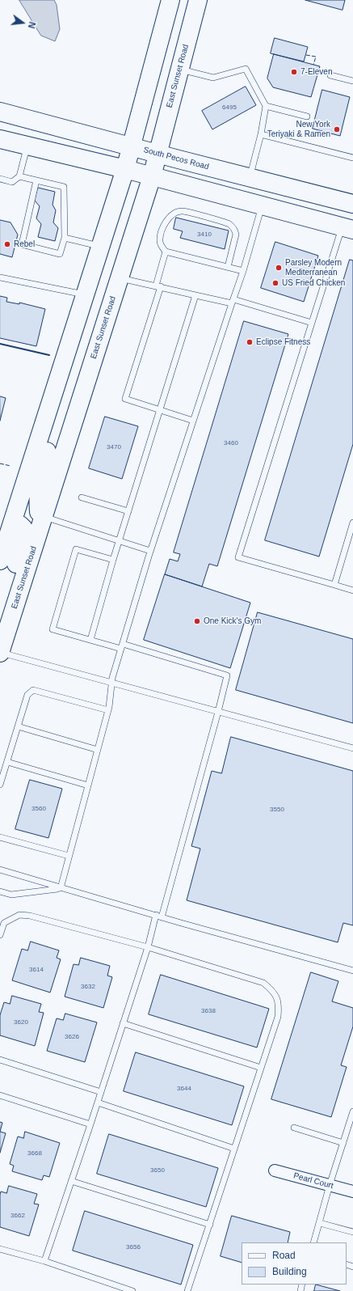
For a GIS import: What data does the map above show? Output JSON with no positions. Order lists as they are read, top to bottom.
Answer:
{
  "streets": {
    "main road": ["East Sunset Road", "South Pecos Road"],
    "street": ["Pearl Court"]
  },
  "crossings": [
    ["East Sunset Road", "South Pecos Road"]
  ],
  "places": [
    "7-Eleven",
    "New York Teriyaki & Ramen",
    "Rebel",
    "Parsley Modern Mediterranean",
    "US Fried Chicken",
    "Eclipse Fitness",
    "One Kick's Gym"
  ],
  "house_numbers": [
    "6495",
    "3410",
    "3460",
    "3470",
    "3560",
    "3550",
    "3614",
    "3632",
    "3638",
    "3620",
    "3626",
    "3644",
    "3668",
    "3650",
    "3662",
    "3656"
  ],
  "legend": ["Road", "Building"],
  "north": "right"
}
